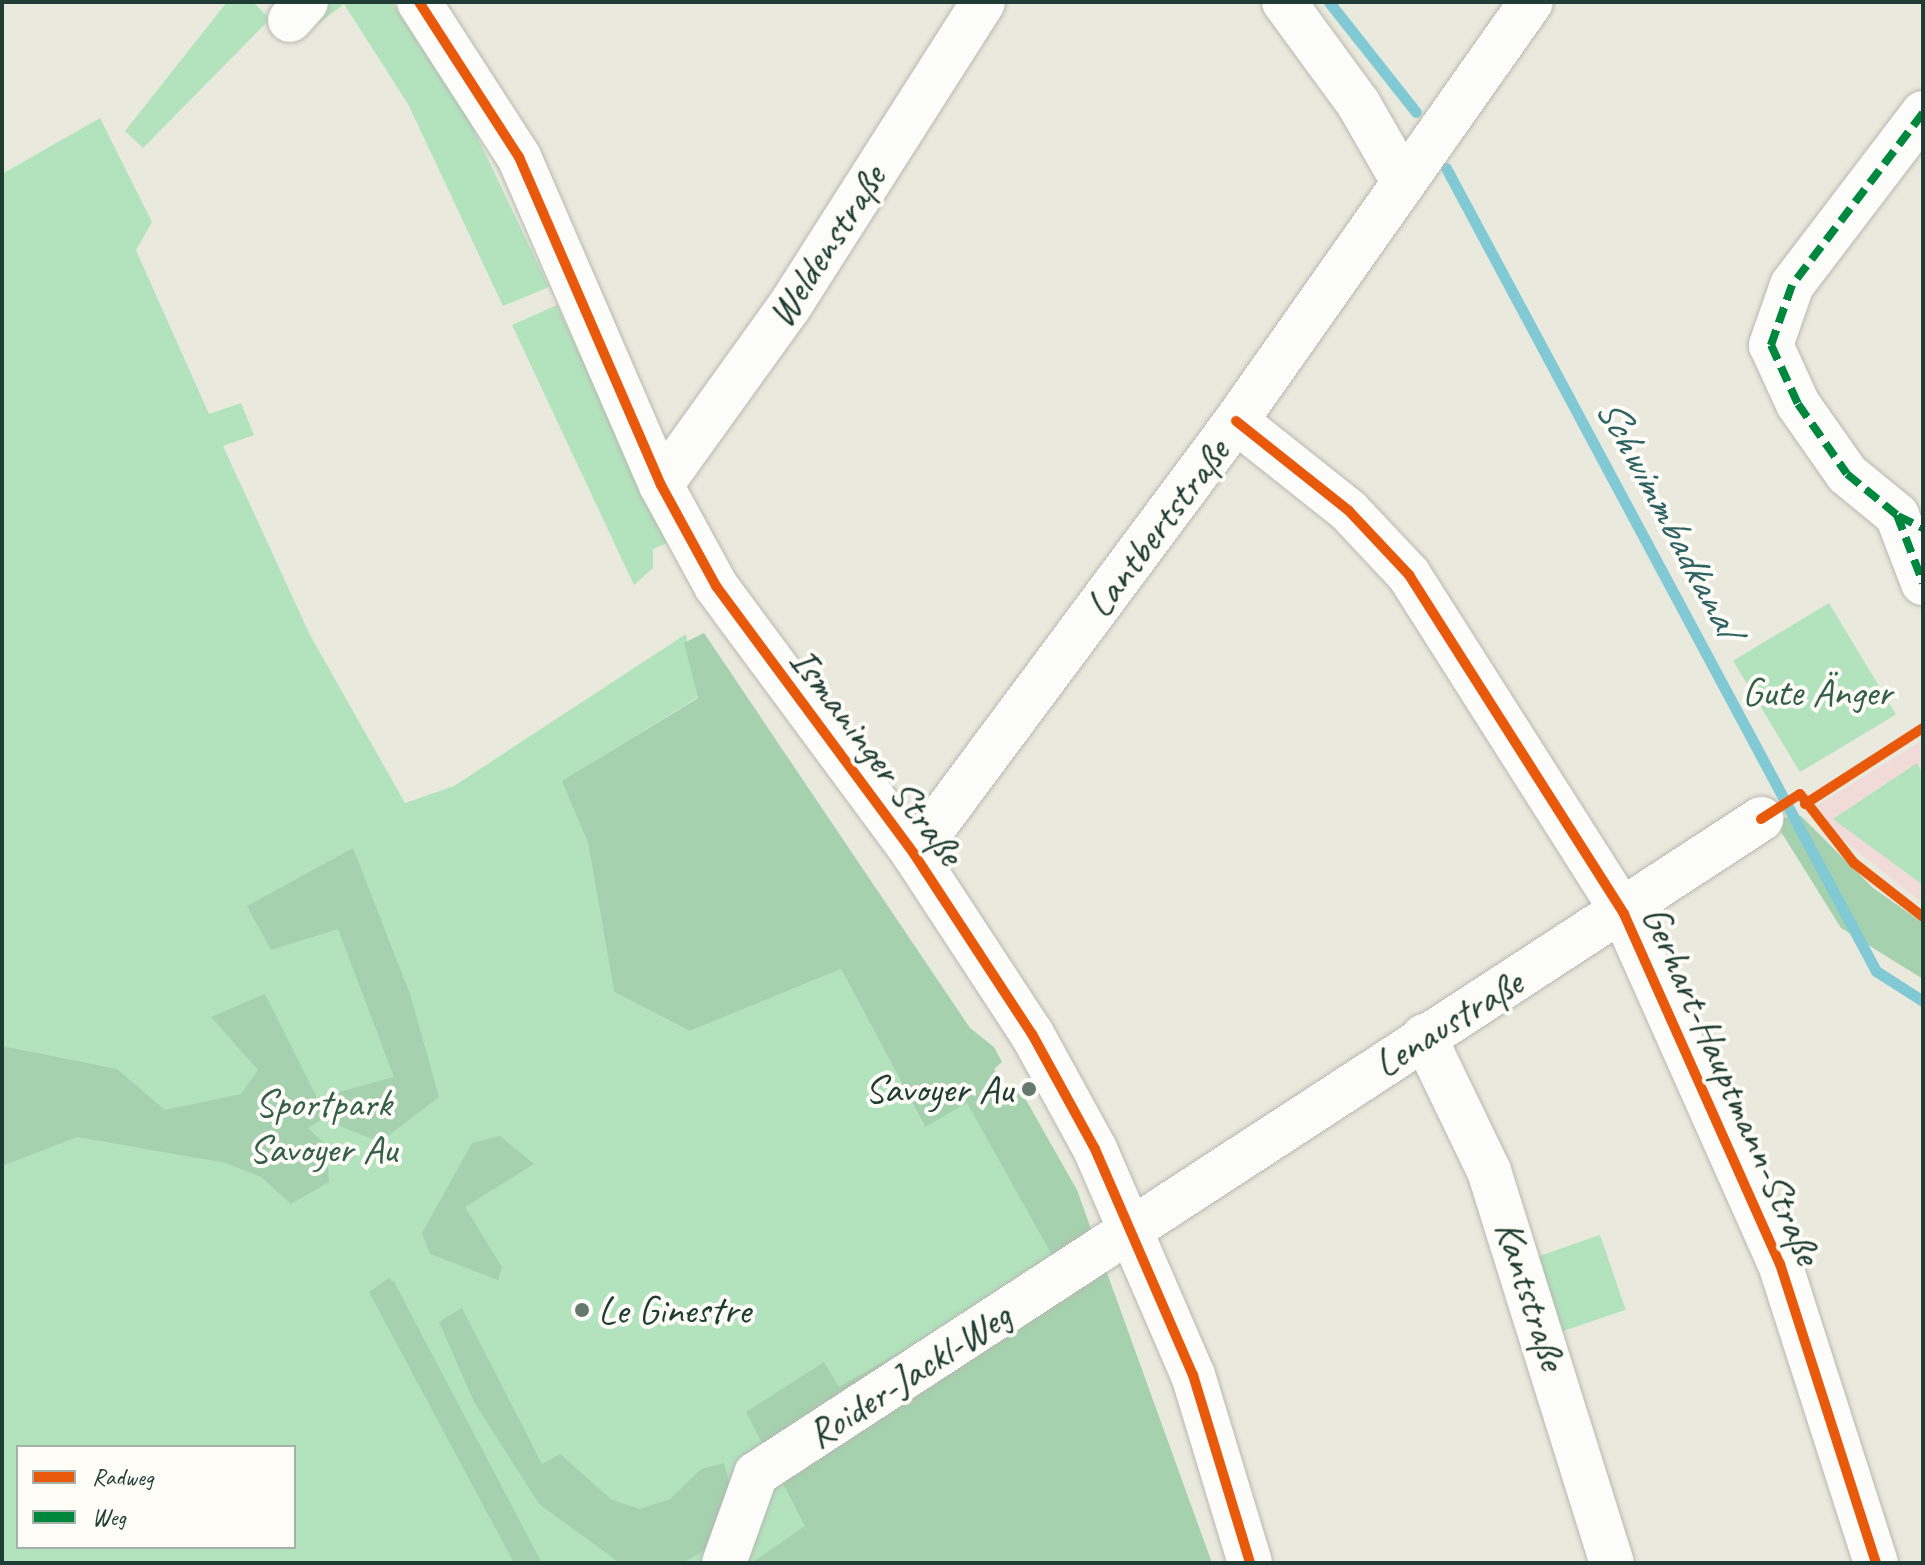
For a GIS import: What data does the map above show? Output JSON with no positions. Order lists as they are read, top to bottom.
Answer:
{
  "streets": {
    "street": [
      "Weldenstraße",
      "Lantbertstraße",
      "Ismaninger Straße",
      "Lenaustraße",
      "Gerhart-Hauptmann-Straße",
      "Kantstraße",
      "Roider-Jackl-Weg"
    ]
  },
  "crossings": [
    ["Weldenstraße", "Ismaninger Straße"],
    ["Lantbertstraße", "Ismaninger Straße"],
    ["Lantbertstraße", "Gerhart-Hauptmann-Straße"],
    ["Ismaninger Straße", "Lenaustraße"],
    ["Ismaninger Straße", "Roider-Jackl-Weg"],
    ["Lenaustraße", "Gerhart-Hauptmann-Straße"],
    ["Lenaustraße", "Kantstraße"],
    ["Lenaustraße", "Roider-Jackl-Weg"]
  ],
  "water": ["Schwimmbadkanal"],
  "parks": ["Gute Änger", "Sportpark Savoyer Au"],
  "places": ["Savoyer Au", "Le Ginestre"],
  "legend": ["Radweg", "Weg"]
}
